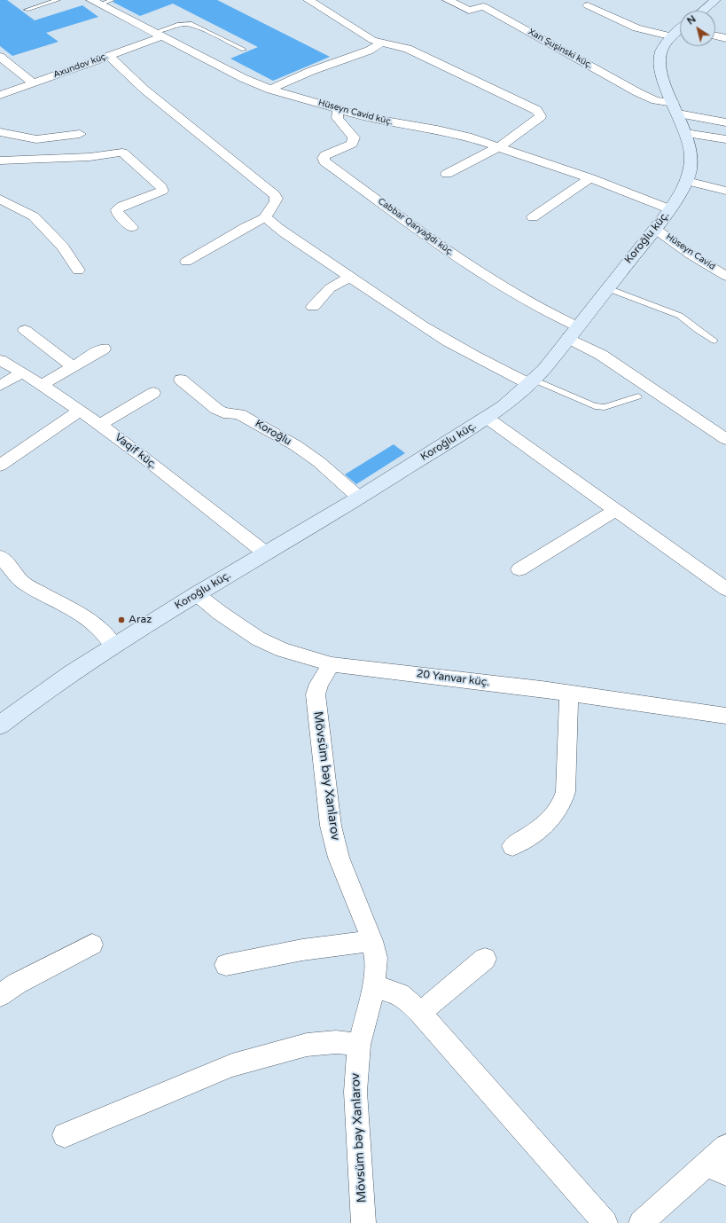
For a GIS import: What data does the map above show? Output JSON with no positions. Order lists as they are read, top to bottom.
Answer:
{
  "streets": {
    "street": [
      "Xan Şuşinski küç.",
      "Axundov küç.",
      "Hüseyn Cavid küç.",
      "Cabbar Qaryağdı küç.",
      "Koroğlu küç.",
      "Hüseyn Cavid",
      "Koroğlu",
      "Vaqif küç.",
      "20 Yanvar küç.",
      "Mövsüm bəy Xanlarov"
    ]
  },
  "crossings": [
    ["Xan Şuşinski küç.", "Koroğlu küç."],
    ["Axundov küç.", "Hüseyn Cavid küç."],
    ["Hüseyn Cavid küç.", "Cabbar Qaryağdı küç."],
    ["Hüseyn Cavid küç.", "Koroğlu küç."],
    ["Cabbar Qaryağdı küç.", "Koroğlu küç."],
    ["Koroğlu küç.", "Hüseyn Cavid"],
    ["Koroğlu küç.", "Koroğlu"],
    ["Koroğlu küç.", "Vaqif küç."],
    ["Koroğlu küç.", "20 Yanvar küç."],
    ["20 Yanvar küç.", "Mövsüm bəy Xanlarov"]
  ],
  "places": ["Araz"],
  "north": "top left"
}
